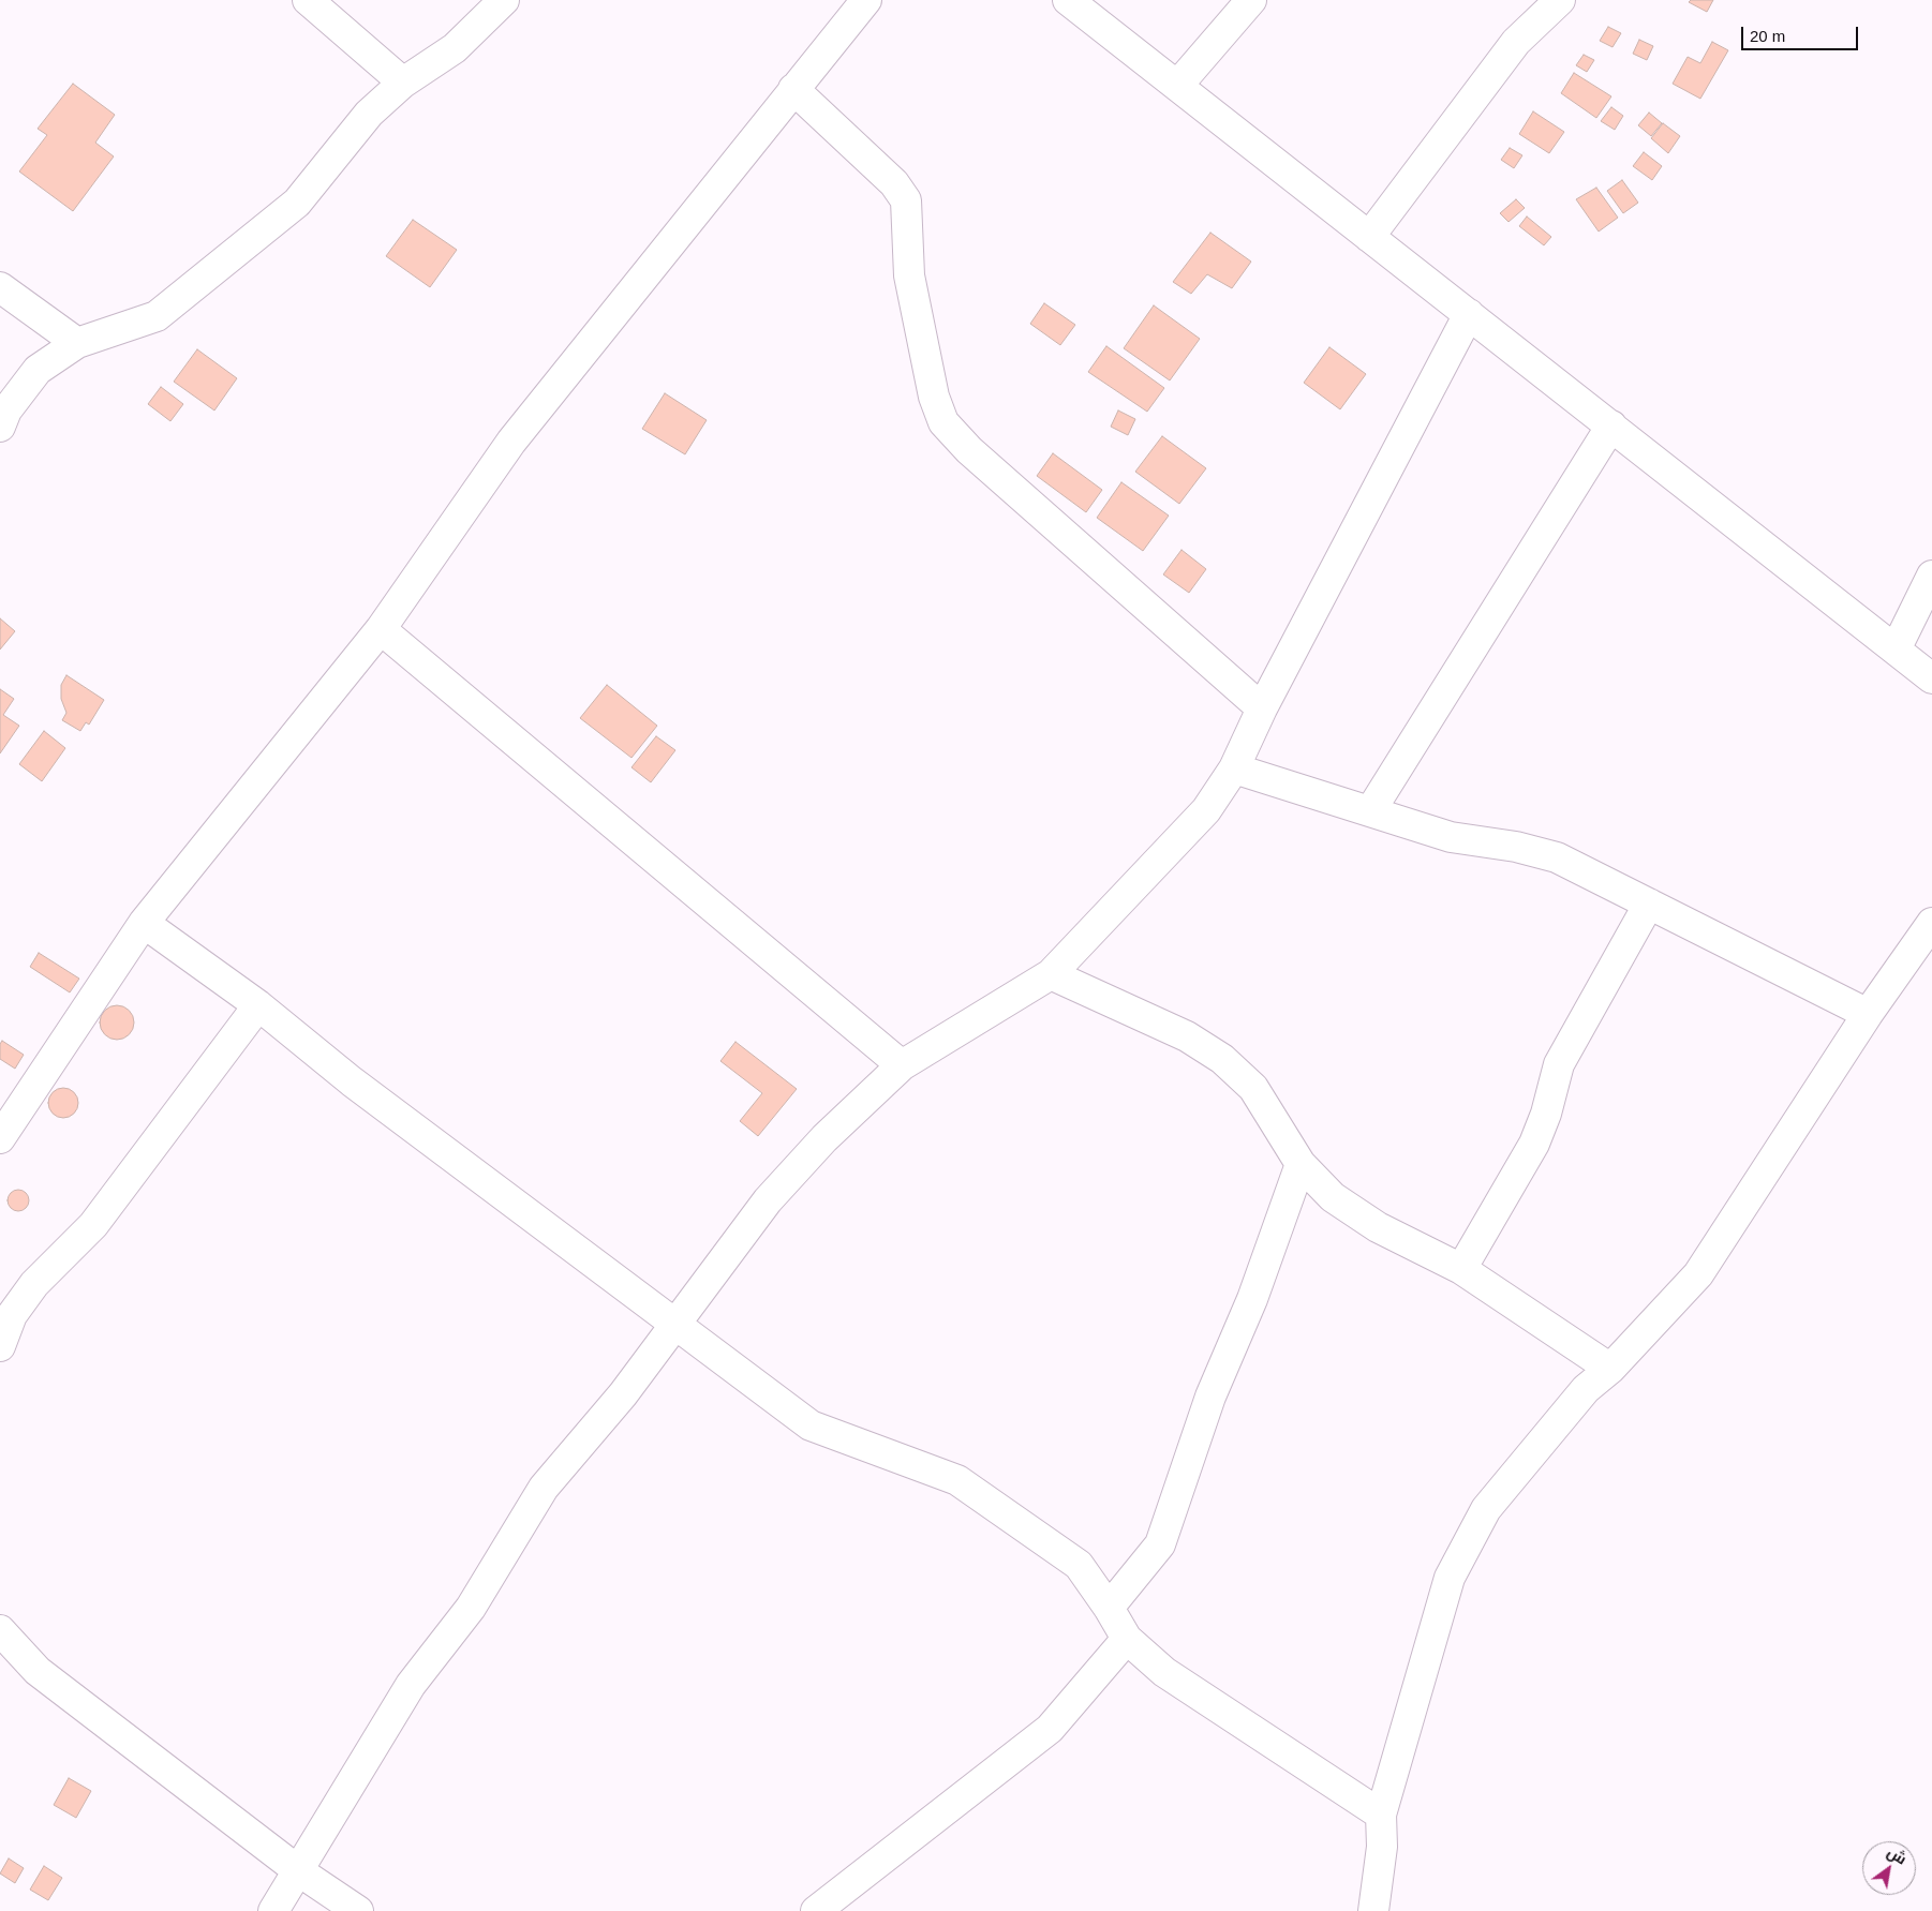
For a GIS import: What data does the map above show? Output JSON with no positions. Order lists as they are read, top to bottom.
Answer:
{
  "scale_bar": "20 m",
  "north": "top right"
}
